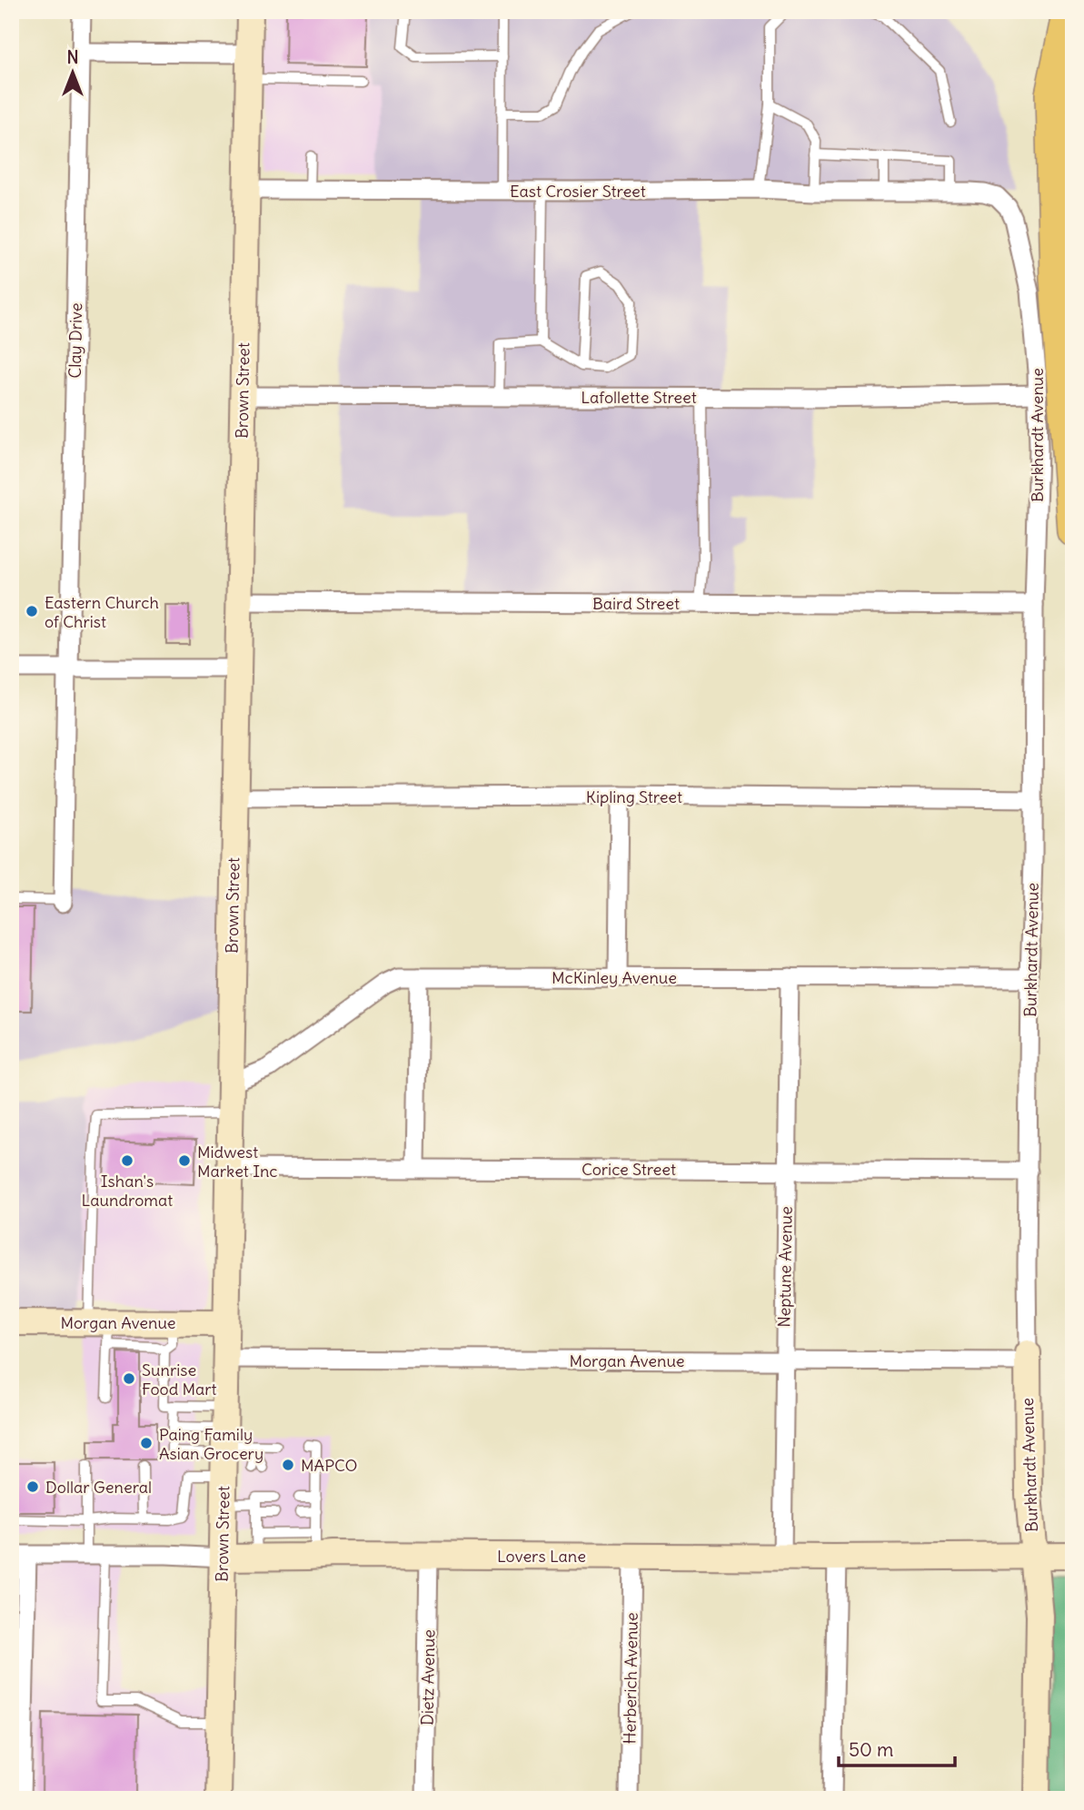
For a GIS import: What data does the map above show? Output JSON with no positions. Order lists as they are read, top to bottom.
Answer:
{
  "streets": {
    "main road": [
      "Brown Street",
      "Burkhardt Avenue",
      "Morgan Avenue",
      "Lovers Lane"
    ],
    "street": [
      "East Crosier Street",
      "Clay Drive",
      "Lafollette Street",
      "Baird Street",
      "Kipling Street",
      "McKinley Avenue",
      "Corice Street",
      "Neptune Avenue",
      "Dietz Avenue",
      "Herberich Avenue"
    ]
  },
  "crossings": [
    ["East Crosier Street", "Brown Street"],
    ["East Crosier Street", "Burkhardt Avenue"],
    ["Brown Street", "Lafollette Street"],
    ["Brown Street", "Baird Street"],
    ["Brown Street", "Kipling Street"],
    ["Brown Street", "McKinley Avenue"],
    ["Brown Street", "Corice Street"],
    ["Brown Street", "Morgan Avenue"],
    ["Brown Street", "Lovers Lane"],
    ["Lafollette Street", "Burkhardt Avenue"],
    ["Burkhardt Avenue", "Baird Street"],
    ["Burkhardt Avenue", "Kipling Street"],
    ["Burkhardt Avenue", "McKinley Avenue"],
    ["Burkhardt Avenue", "Corice Street"],
    ["Burkhardt Avenue", "Morgan Avenue"],
    ["Burkhardt Avenue", "Lovers Lane"],
    ["McKinley Avenue", "Neptune Avenue"],
    ["Corice Street", "Neptune Avenue"],
    ["Neptune Avenue", "Morgan Avenue"],
    ["Neptune Avenue", "Lovers Lane"],
    ["Lovers Lane", "Dietz Avenue"],
    ["Lovers Lane", "Herberich Avenue"]
  ],
  "places": [
    "Eastern Church of Christ",
    "Ishan's Laundromat",
    "Midwest Market Inc",
    "Sunrise Food Mart",
    "Paing Family Asian Grocery",
    "MAPCO",
    "Dollar General"
  ],
  "scale_bar": "50 m",
  "north": "top"
}
